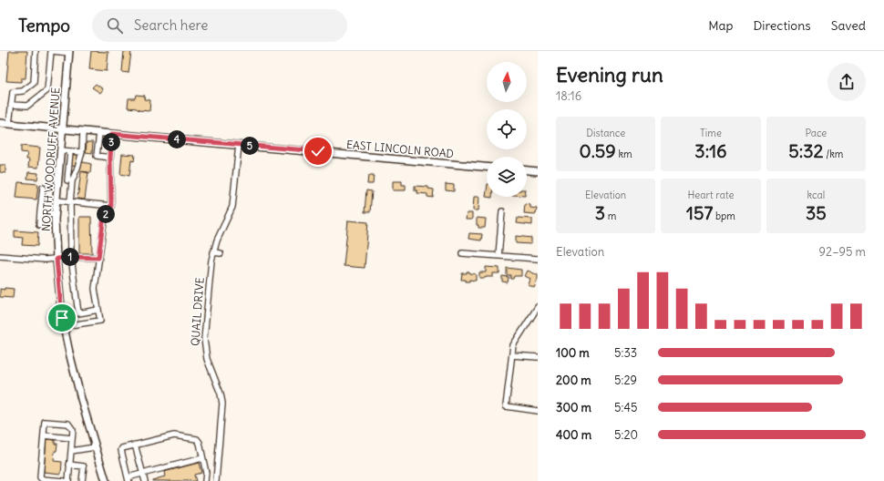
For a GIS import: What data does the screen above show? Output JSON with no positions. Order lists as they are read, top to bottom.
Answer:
{
  "streets": {
    "main road": ["EAST LINCOLN ROAD", "NORTH WOODRUFF AVENUE"],
    "street": ["QUAIL DRIVE"]
  },
  "crossings": [
    ["EAST LINCOLN ROAD", "NORTH WOODRUFF AVENUE"],
    ["EAST LINCOLN ROAD", "QUAIL DRIVE"]
  ],
  "north": "top",
  "page": {
    "header": "Tempo",
    "search": "Search here",
    "nav": ["Map", "Directions", "Saved"],
    "heading": ["Evening run", "18:16"],
    "stats": [
      ["Distance", "0.59 km"],
      ["Time", "3:16"],
      ["Pace", "5:32 /km"],
      ["Elevation", "3 m"],
      ["Heart rate", "157 bpm"],
      ["kcal", "35"]
    ],
    "pins": [
      "4",
      "3",
      "5",
      "2",
      "1"
    ],
    "chart": ["Elevation", "92–95 m"],
    "list": [
      {
        "name": "100 m",
        "note": "5:33"
      },
      {
        "name": "200 m",
        "note": "5:29"
      },
      {
        "name": "300 m",
        "note": "5:45"
      },
      {
        "name": "400 m",
        "note": "5:20"
      }
    ]
  }
}
